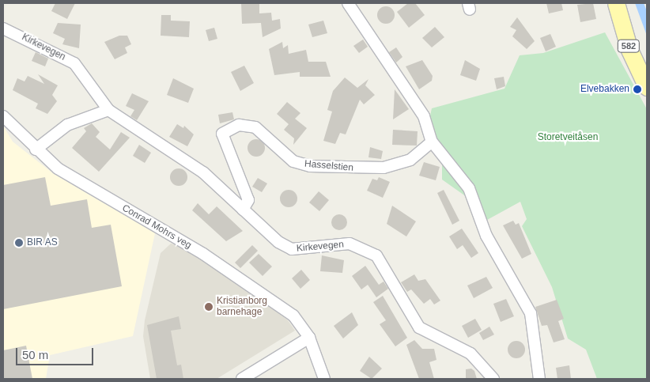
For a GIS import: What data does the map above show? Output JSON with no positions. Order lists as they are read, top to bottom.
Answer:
{
  "streets": {
    "main road": ["582"],
    "street": ["Kirkevegen", "Hasselstien", "Conrad Mohrs veg"]
  },
  "crossings": [
    ["Kirkevegen", "Hasselstien"]
  ],
  "parks": ["Storetveitåsen"],
  "places": ["Elvebakken", "BIR AS", "Kristianborg barnehage"],
  "scale_bar": "50 m"
}
